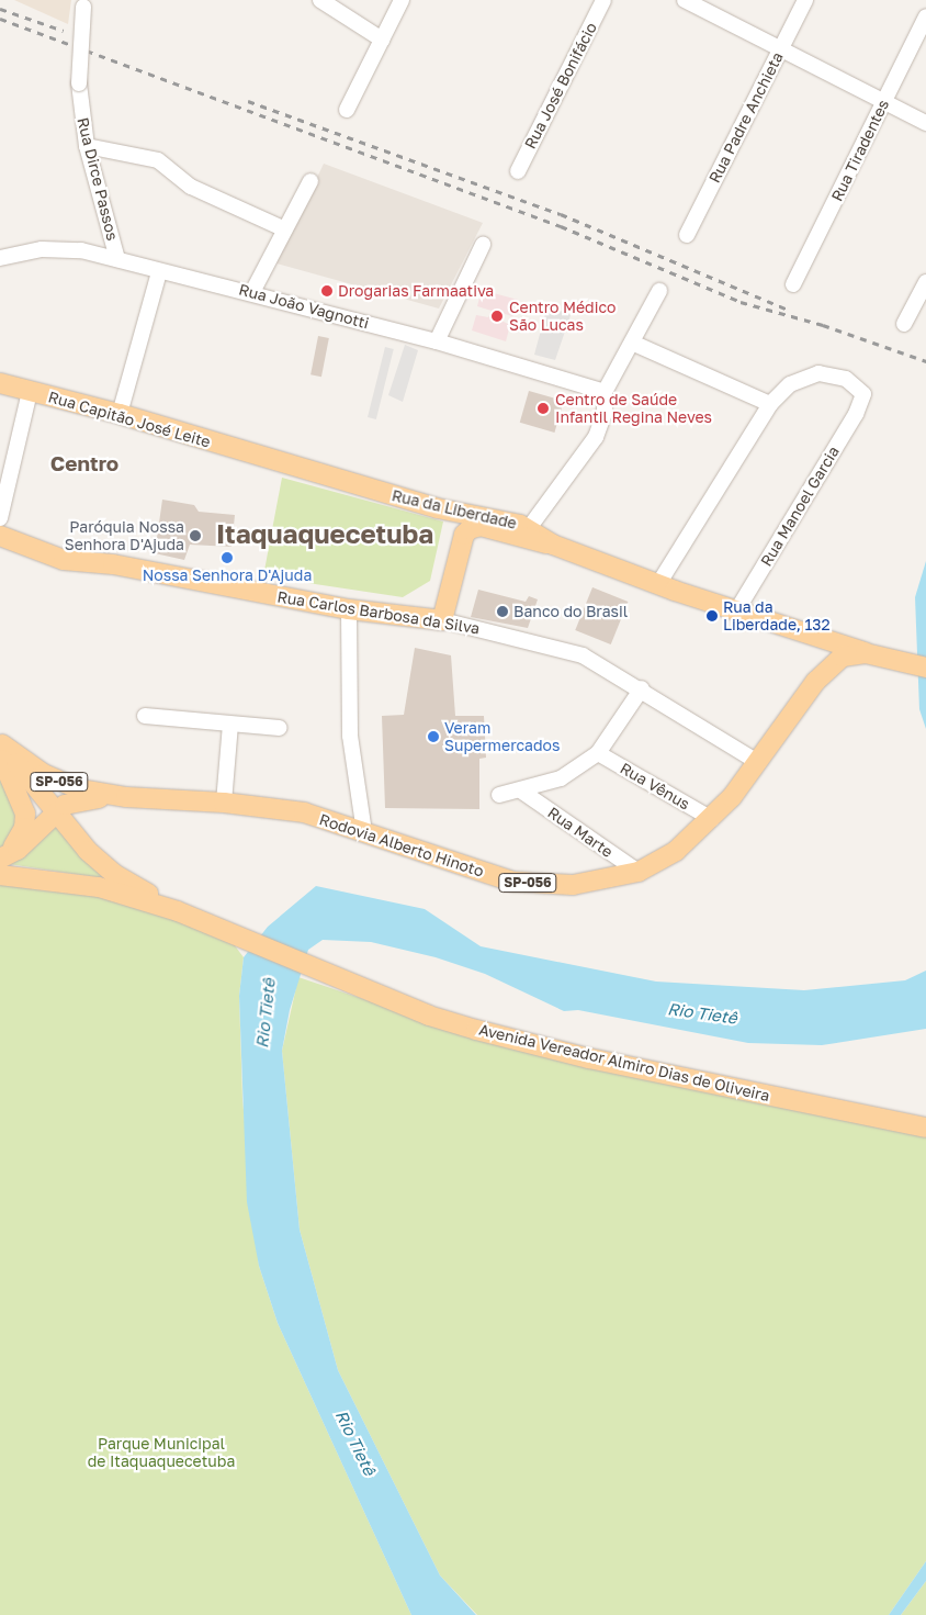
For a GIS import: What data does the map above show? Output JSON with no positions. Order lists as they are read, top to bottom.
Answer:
{
  "streets": {
    "main road": [
      "Rua Capitão José Leite",
      "Rua da Liberdade",
      "Rua Carlos Barbosa da Silva",
      "SP-056",
      "Rodovia Alberto Hinoto",
      "Avenida Vereador Almiro Dias de Oliveira"
    ],
    "street": [
      "Rua José Bonifácio",
      "Rua Padre Anchieta",
      "Rua Tiradentes",
      "Rua Dirce Passos",
      "Rua João Vagnotti",
      "Rua Manoel Garcia",
      "Rua Vênus",
      "Rua Marte"
    ]
  },
  "crossings": [
    ["Rua Dirce Passos", "Rua João Vagnotti"],
    ["Rua Capitão José Leite", "Rua da Liberdade"],
    ["Rua Manoel Garcia", "Rua da Liberdade"],
    ["Rua da Liberdade", "Rodovia Alberto Hinoto"],
    ["Rua Carlos Barbosa da Silva", "Rodovia Alberto Hinoto"],
    ["Rua Vênus", "Rodovia Alberto Hinoto"],
    ["Rua Marte", "Rodovia Alberto Hinoto"],
    ["Rodovia Alberto Hinoto", "Avenida Vereador Almiro Dias de Oliveira"]
  ],
  "districts": ["Centro", "Itaquaquecetuba"],
  "water": ["Rio Tietê"],
  "parks": ["Parque Municipal de Itaquaquecetuba"],
  "places": [
    "Drogarias Farmaativa",
    "Centro Médico São Lucas",
    "Centro de Saúde Infantil Regina Neves",
    "Paróquia Nossa Senhora D'Ajuda",
    "Nossa Senhora D'Ajuda",
    "Banco do Brasil",
    "Rua da Liberdade, 132",
    "Veram Supermercados"
  ]
}
